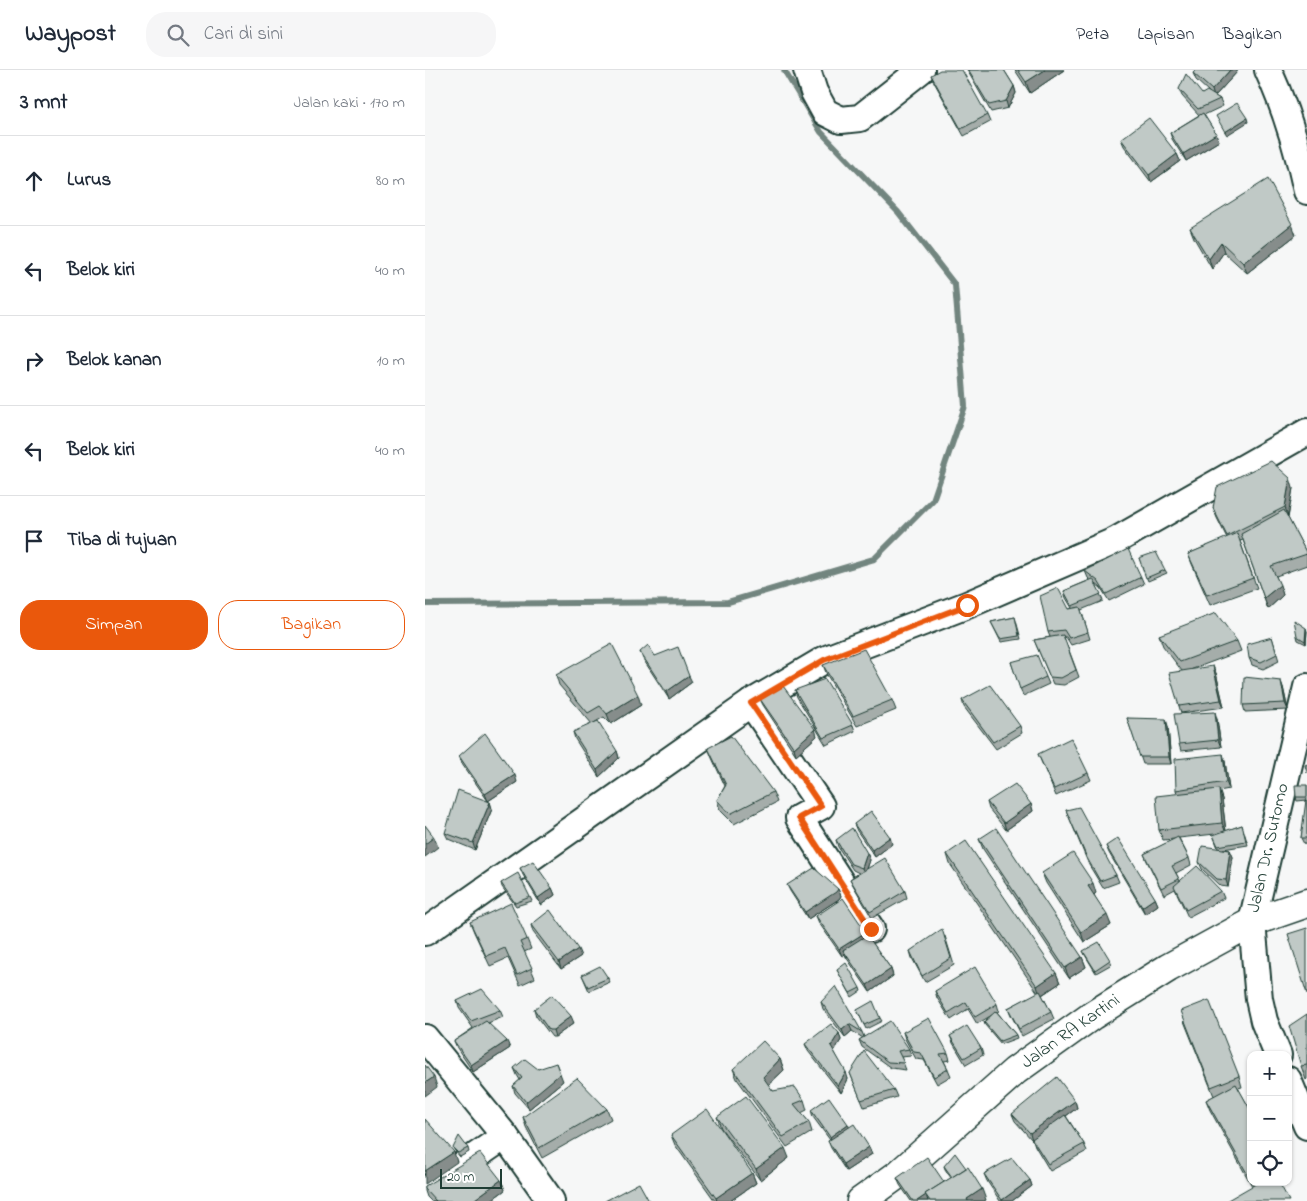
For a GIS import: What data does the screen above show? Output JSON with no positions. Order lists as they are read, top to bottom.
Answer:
{
  "streets": {
    "main road": ["Jalan RA Kartini"],
    "street": ["Jalan Dr. Sutomo"]
  },
  "crossings": [
    ["Jalan Dr. Sutomo", "Jalan RA Kartini"]
  ],
  "scale_bar": "20 m",
  "page": {
    "header": "Waypost",
    "search": "Cari di sini",
    "nav": ["Peta", "Lapisan", "Bagikan"],
    "heading": ["3 mnt", "Jalan kaki · 170 m"],
    "list": [
      ["Lurus", "80 m"],
      ["Belok kiri", "40 m"],
      ["Belok kanan", "10 m"],
      ["Belok kiri", "40 m"],
      "Tiba di tujuan"
    ],
    "buttons": ["Simpan", "Bagikan"],
    "map_buttons": ["+", "−"],
    "scale": "20 m"
  }
}
